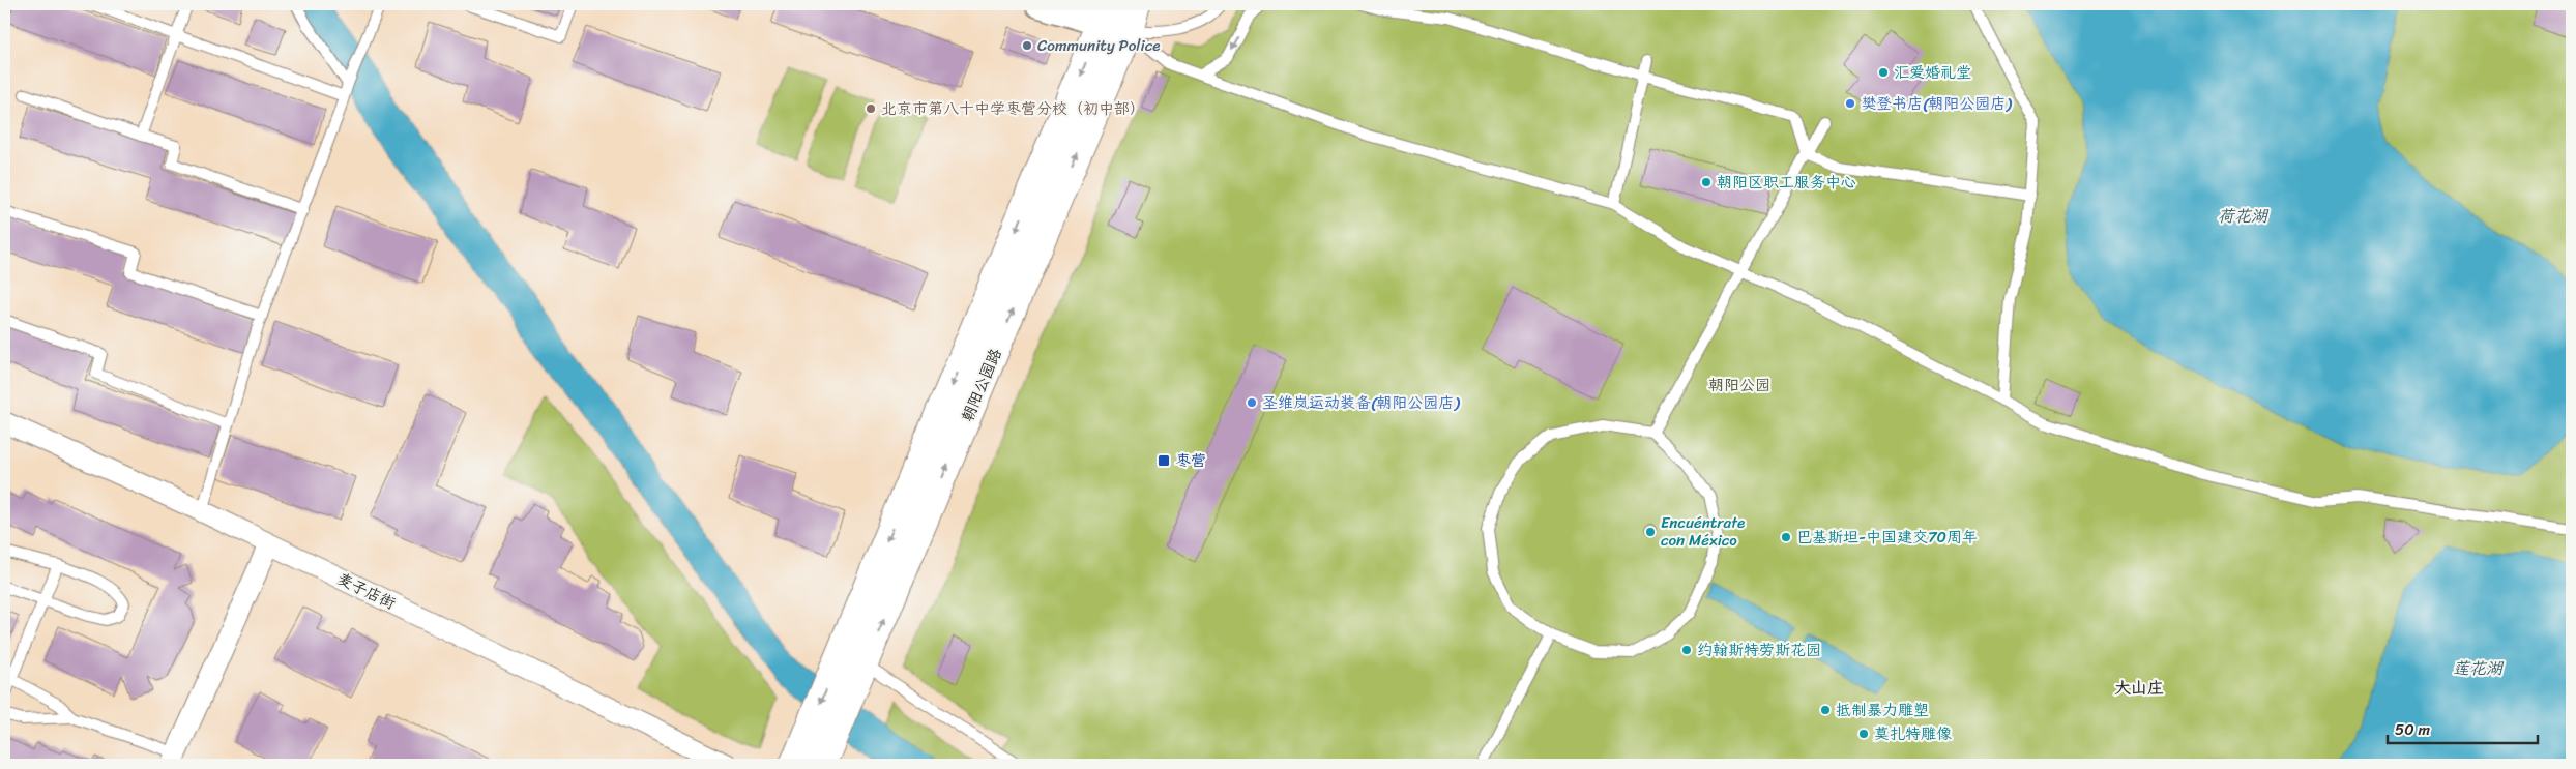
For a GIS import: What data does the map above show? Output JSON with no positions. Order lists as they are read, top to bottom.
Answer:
{
  "streets": {
    "main road": ["朝阳公园路"],
    "street": ["麦子店街"]
  },
  "districts": ["大山庄"],
  "water": ["荷花湖", "莲花湖"],
  "parks": ["朝阳公园"],
  "places": {
    "other": [
      "Community Police",
      "汇爱婚礼堂",
      "樊登书店(朝阳公园店)",
      "北京市第八十中学枣营分校（初中部）",
      "朝阳区职工服务中心",
      "圣维岚运动装备(朝阳公园店)",
      "Encuéntrate con México",
      "巴基斯坦-中国建交70周年",
      "约翰斯特劳斯花园",
      "抵制暴力雕塑",
      "莫扎特雕像"
    ],
    "transit": ["枣营"]
  },
  "scale_bar": "50 m"
}
